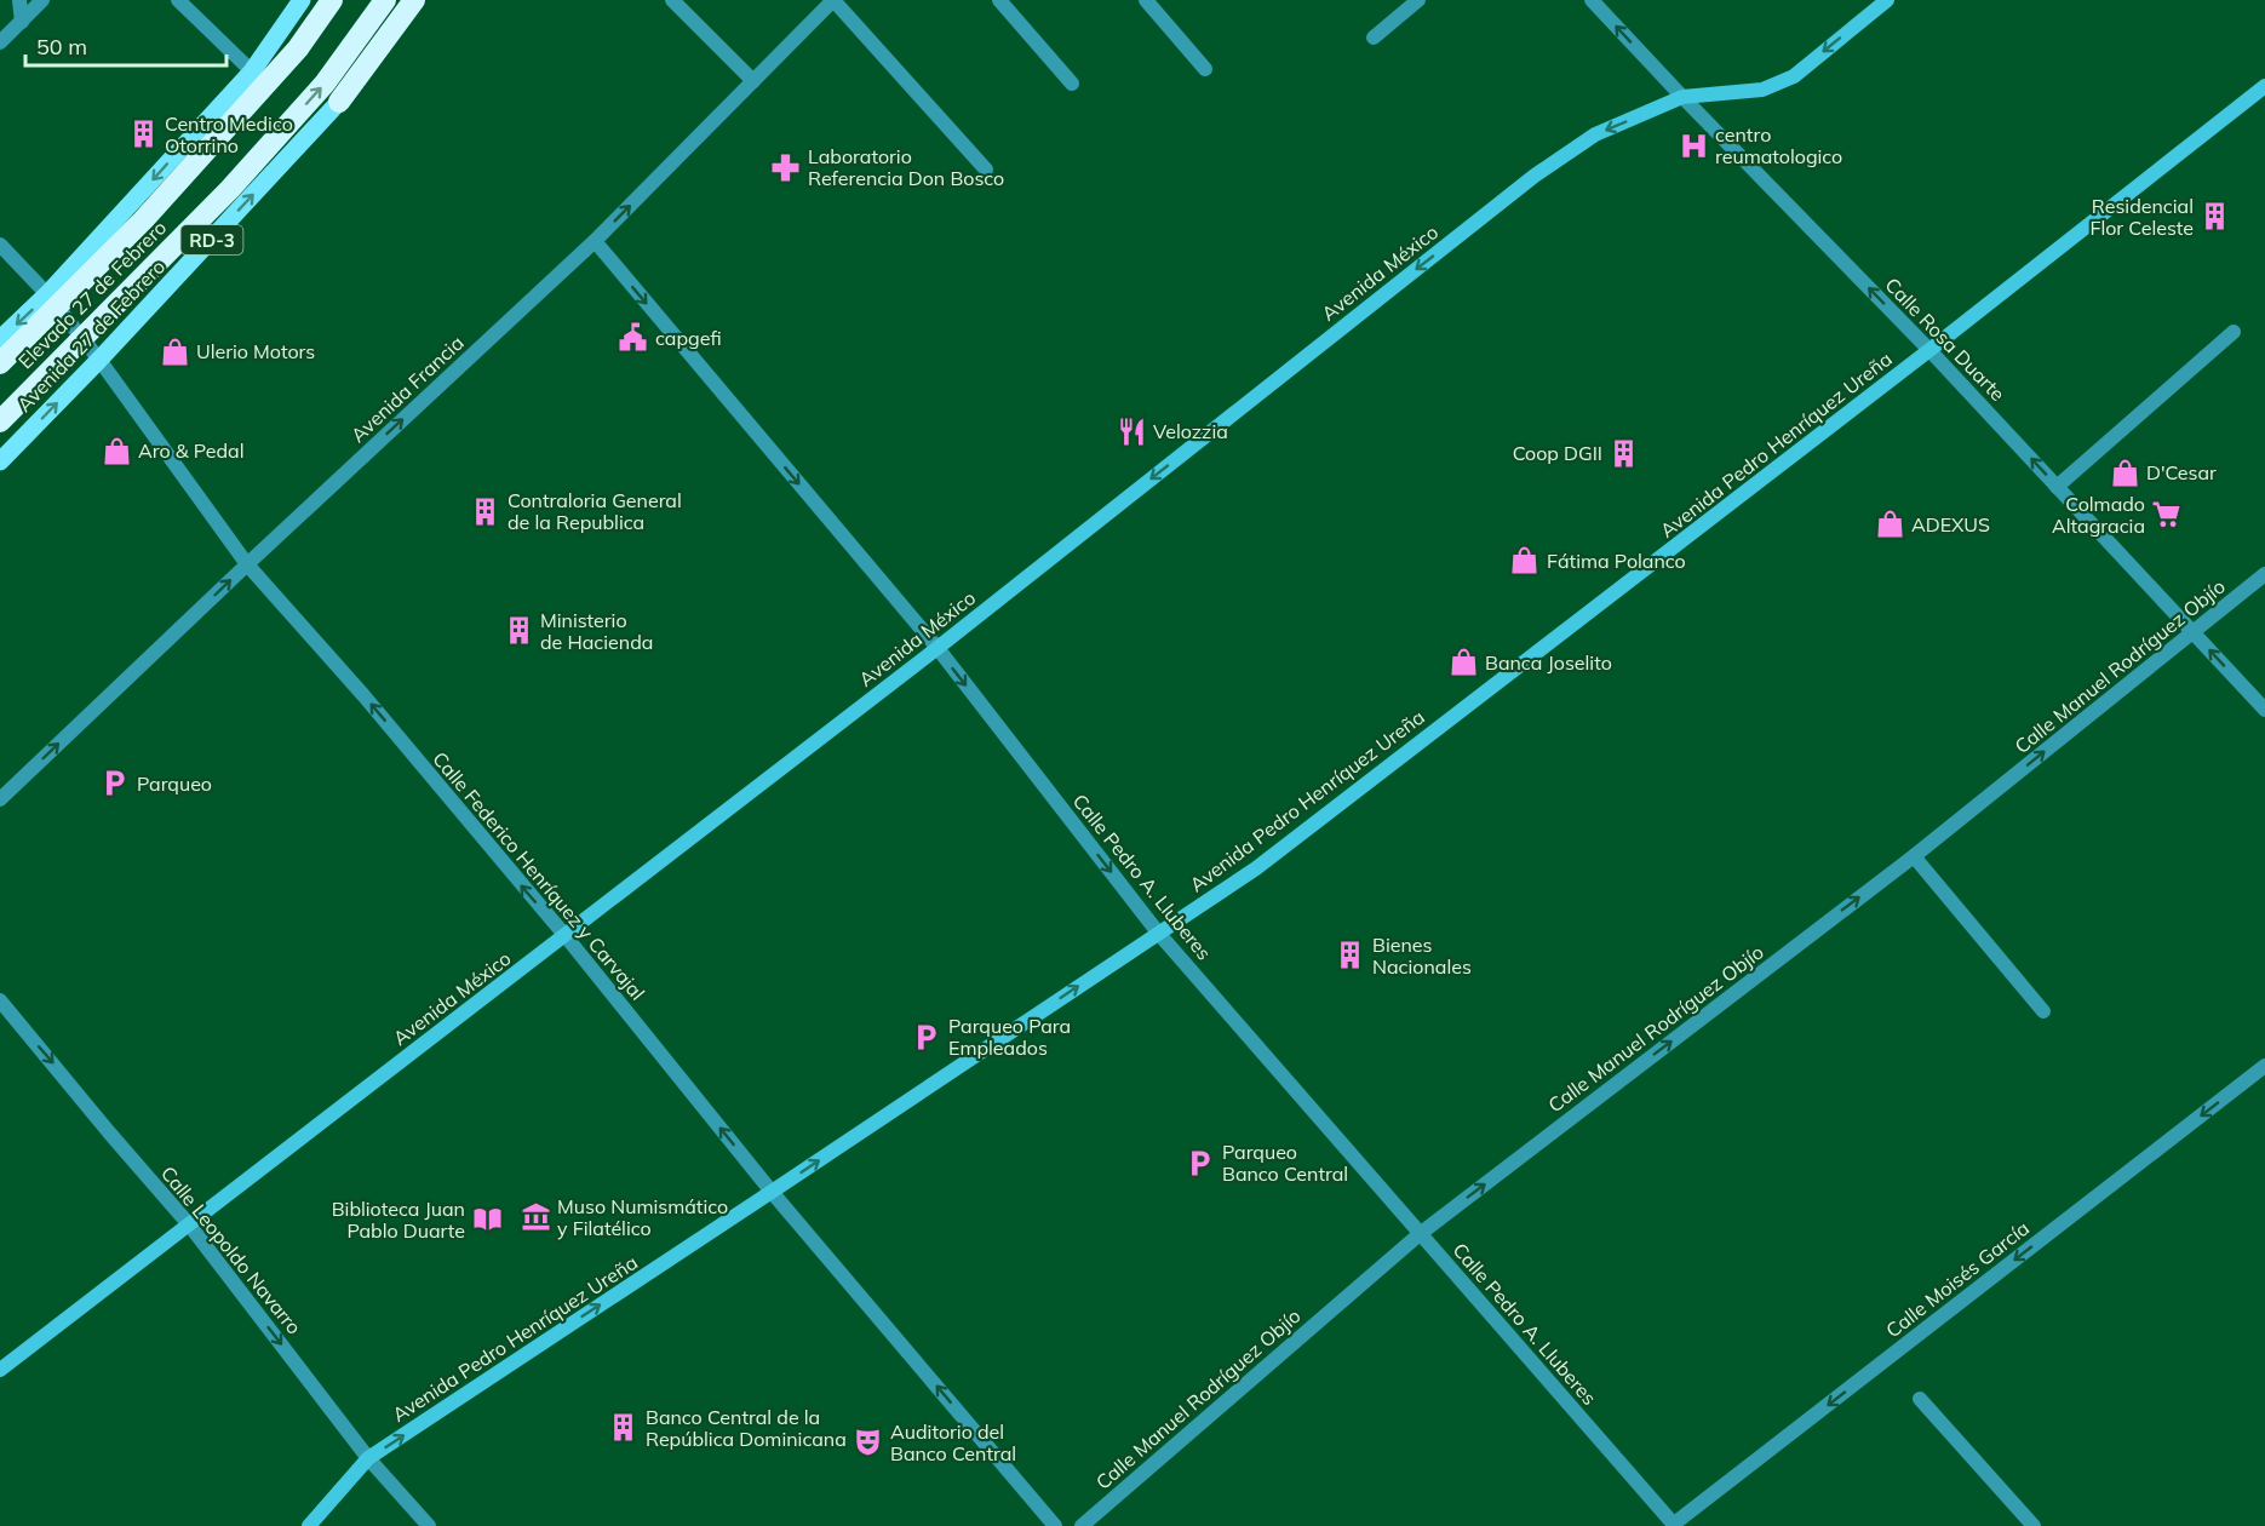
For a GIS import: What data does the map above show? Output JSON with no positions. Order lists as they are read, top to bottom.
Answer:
{
  "streets": {
    "highway": ["RD-3", "Elevado 27 de Febrero"],
    "main road": ["Avenida México", "Avenida 27 de Febrero", "Avenida Pedro Henríquez Ureña"],
    "street": [
      "Calle Rosa Duarte",
      "Avenida Francia",
      "Calle Manuel Rodríguez Objío",
      "Calle Federico Henríquez y Carvajal",
      "Calle Pedro A. Lluberes",
      "Calle Leopoldo Navarro",
      "Calle Moisés García"
    ]
  },
  "crossings": [
    ["Avenida México", "Calle Rosa Duarte"],
    ["Avenida México", "Calle Federico Henríquez y Carvajal"],
    ["Avenida México", "Calle Pedro A. Lluberes"],
    ["Avenida México", "Calle Leopoldo Navarro"],
    ["Avenida 27 de Febrero", "Calle Federico Henríquez y Carvajal"],
    ["Calle Rosa Duarte", "Avenida Pedro Henríquez Ureña"],
    ["Calle Rosa Duarte", "Calle Manuel Rodríguez Objío"],
    ["Avenida Francia", "Calle Federico Henríquez y Carvajal"],
    ["Avenida Francia", "Calle Pedro A. Lluberes"],
    ["Avenida Pedro Henríquez Ureña", "Calle Federico Henríquez y Carvajal"],
    ["Avenida Pedro Henríquez Ureña", "Calle Pedro A. Lluberes"],
    ["Avenida Pedro Henríquez Ureña", "Calle Leopoldo Navarro"],
    ["Calle Manuel Rodríguez Objío", "Calle Pedro A. Lluberes"],
    ["Calle Pedro A. Lluberes", "Calle Moisés García"]
  ],
  "one_way": [
    "Avenida México",
    "Calle Rosa Duarte",
    "Avenida Francia",
    "Avenida Pedro Henríquez Ureña",
    "Calle Manuel Rodríguez Objío",
    "Calle Federico Henríquez y Carvajal",
    "Calle Pedro A. Lluberes",
    "Calle Leopoldo Navarro",
    "Calle Moisés García"
  ],
  "places": {
    "building": [
      "Centro Medico Otorrino",
      "Residencial Flor Celeste",
      "Coop DGII",
      "Contraloria General de la Republica",
      "Ministerio de Hacienda",
      "Bienes Nacionales",
      "Banco Central de la República Dominicana"
    ],
    "hospital": ["centro reumatologico"],
    "pharmacy": ["Laboratorio Referencia Don Bosco"],
    "public building": ["capgefi"],
    "shop": [
      "Ulerio Motors",
      "Aro & Pedal",
      "D'Cesar",
      "ADEXUS",
      "Fátima Polanco",
      "Banca Joselito"
    ],
    "restaurant": ["Velozzia"],
    "supermarket": ["Colmado Altagracia"],
    "parking": ["Parqueo", "Parqueo Para Empleados", "Parqueo Banco Central"],
    "museum": ["Muso Numismático y Filatélico"],
    "library": ["Biblioteca Juan Pablo Duarte"],
    "theatre": ["Auditorio del Banco Central"]
  },
  "scale_bar": "50 m"
}
